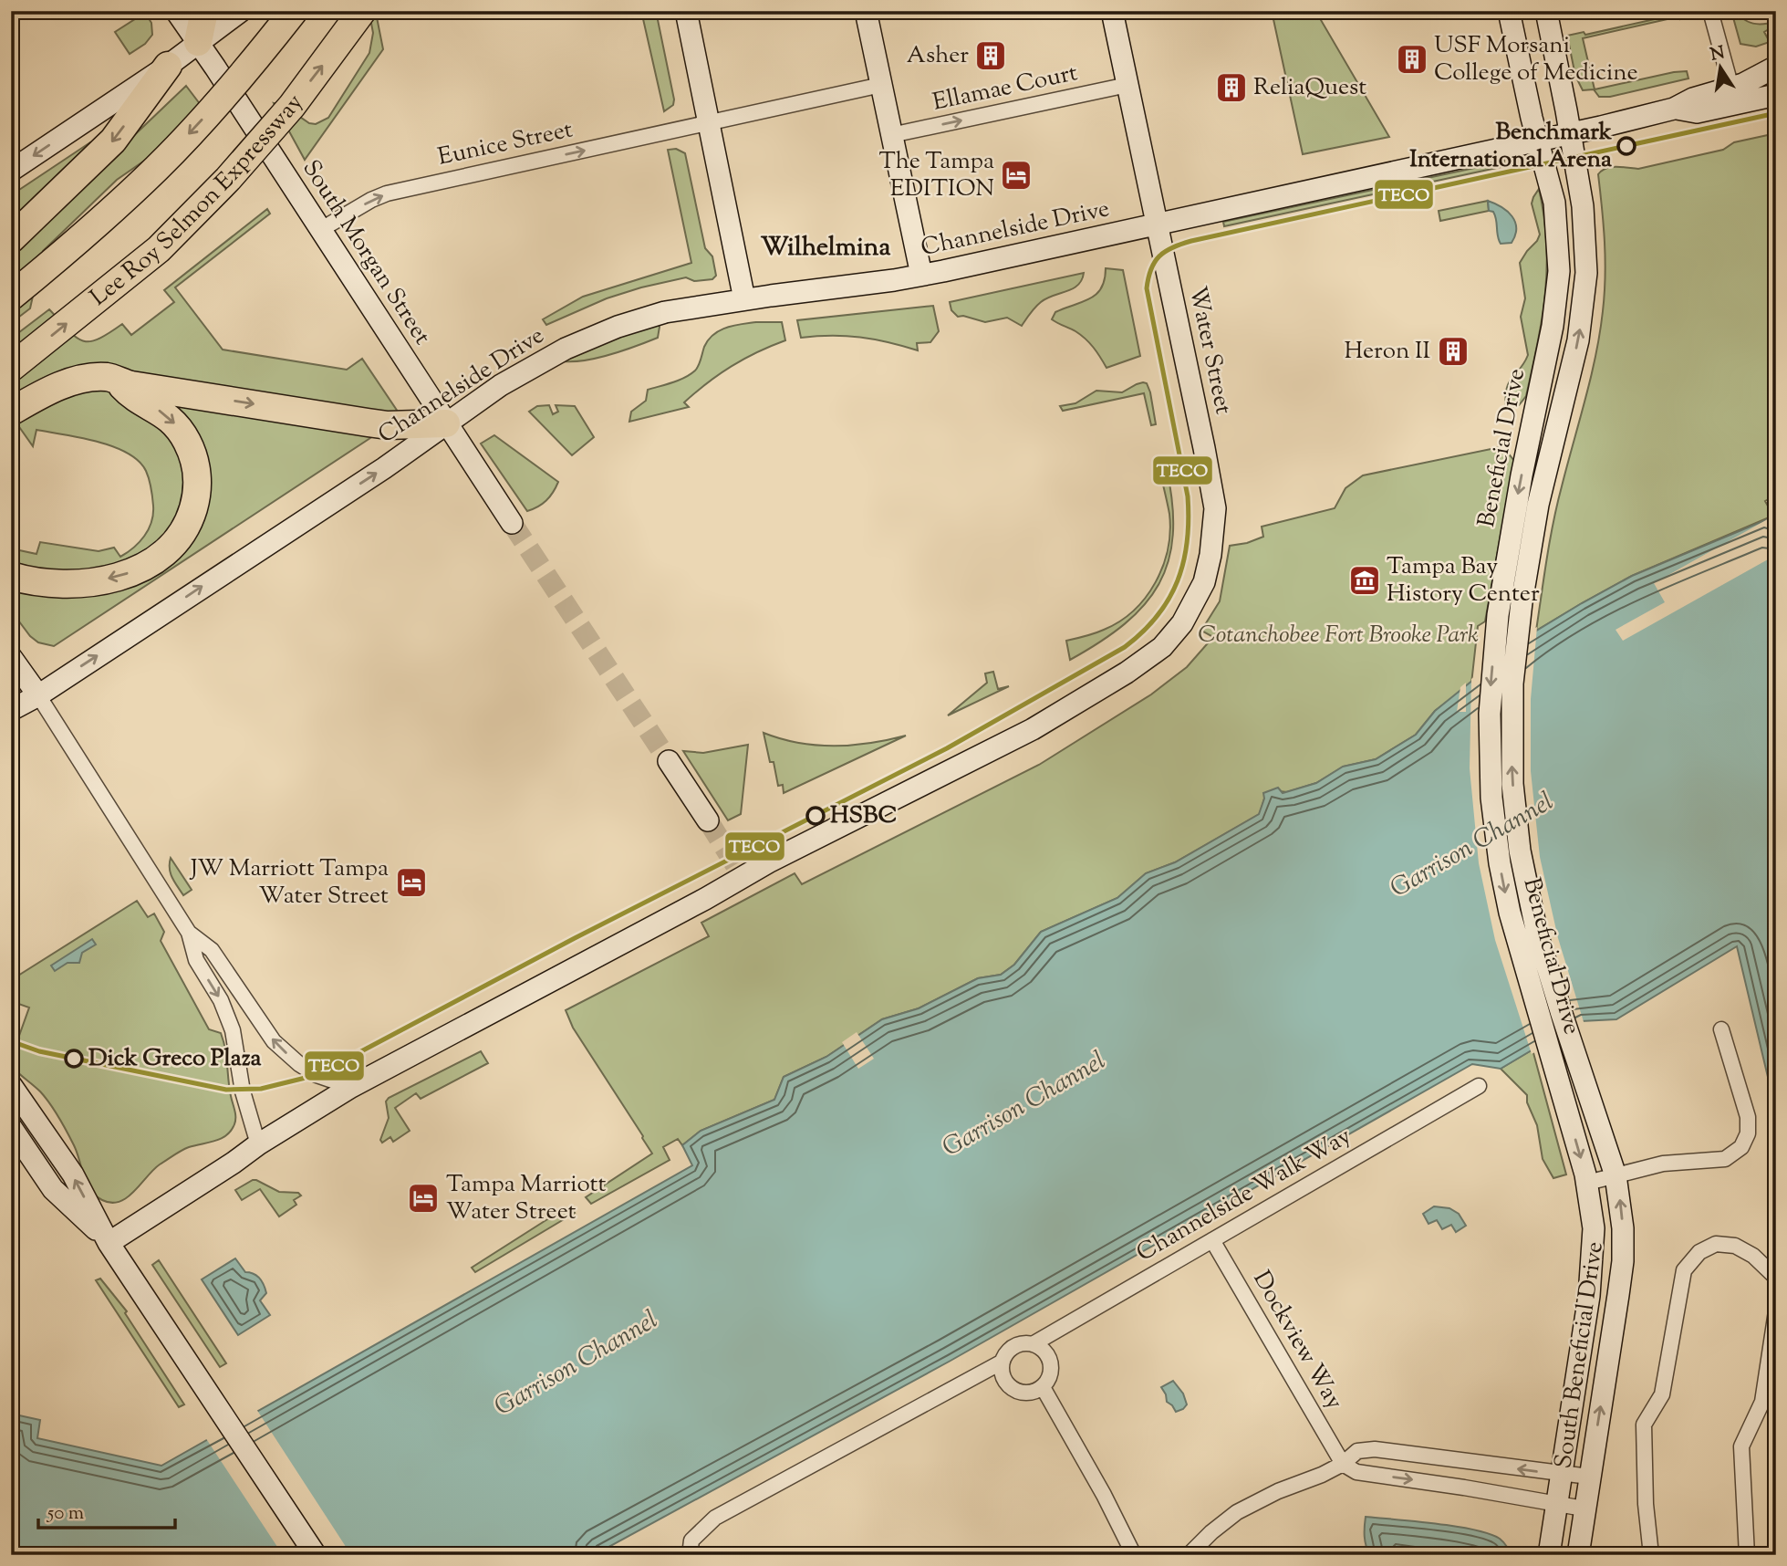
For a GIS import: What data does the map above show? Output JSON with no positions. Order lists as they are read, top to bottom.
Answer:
{
  "streets": {
    "highway": ["Lee Roy Selmon Expressway"],
    "street": [
      "Ellamae Court",
      "Eunice Street",
      "Channelside Drive",
      "South Morgan Street",
      "Water Street",
      "Beneficial Drive",
      "Channelside Walk Way",
      "Dockview Way",
      "South Beneficial Drive"
    ]
  },
  "crossings": [
    ["Ellamae Court", "Water Street"],
    ["Eunice Street", "South Morgan Street"],
    ["Channelside Drive", "South Morgan Street"],
    ["Channelside Drive", "Water Street"],
    ["Channelside Drive", "Beneficial Drive"],
    ["Beneficial Drive", "South Beneficial Drive"],
    ["Channelside Walk Way", "Dockview Way"]
  ],
  "one_way": ["Ellamae Court", "Eunice Street"],
  "districts": ["Wilhelmina"],
  "water": ["Garrison Channel"],
  "parks": ["Cotanchobee Fort Brooke Park"],
  "places": {
    "building": [
      "Asher",
      "USF Morsani College of Medicine",
      "ReliaQuest",
      "Heron II"
    ],
    "other": ["Benchmark International Arena", "HSBC", "Dick Greco Plaza"],
    "hotel": ["The Tampa EDITION", "JW Marriott Tampa Water Street", "Tampa Marriott Water Street"],
    "museum": ["Tampa Bay History Center"]
  },
  "lines": ["transit line TECO"],
  "scale_bar": "50 m",
  "north": "top"
}
